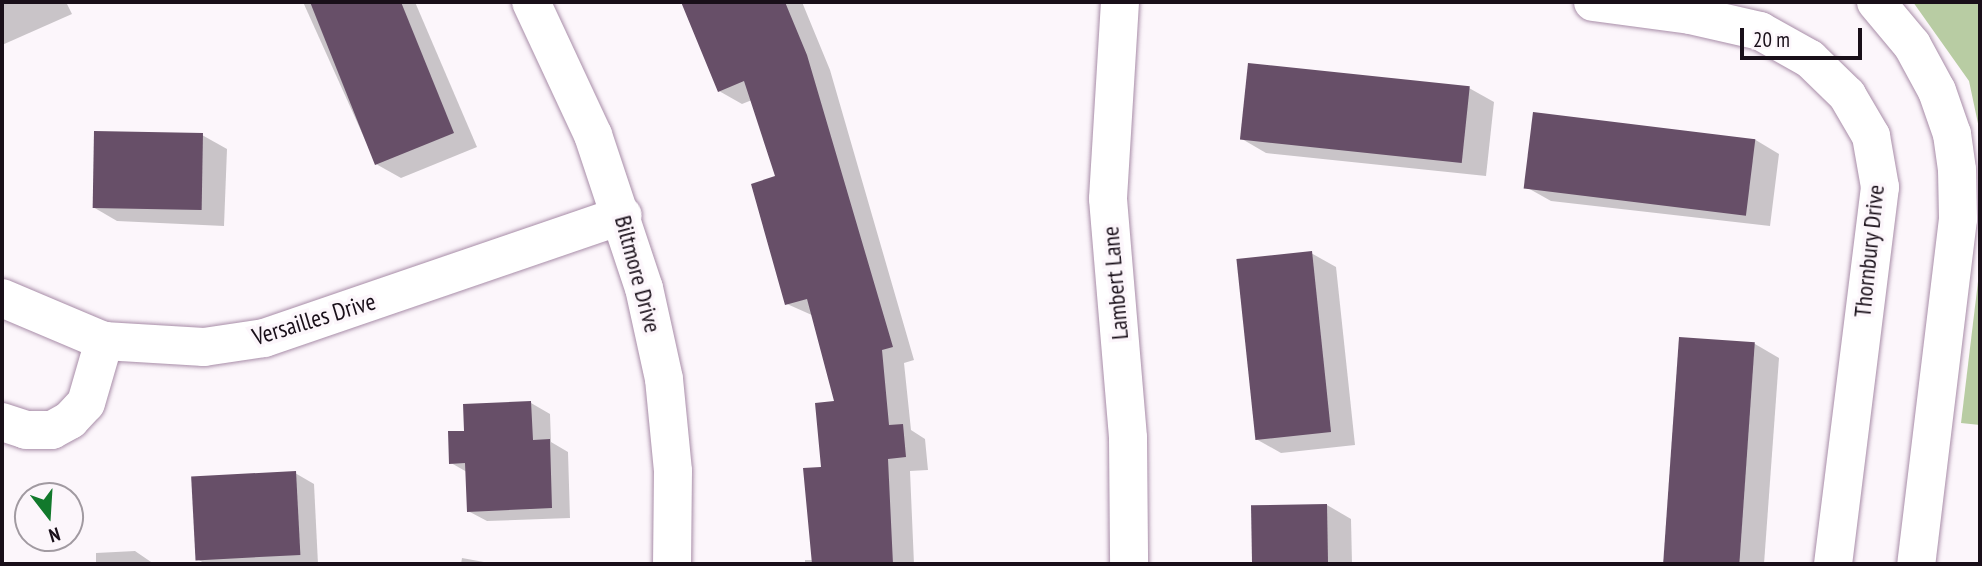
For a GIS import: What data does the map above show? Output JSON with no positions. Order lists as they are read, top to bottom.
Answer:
{
  "streets": {
    "street": [
      "Thornbury Drive",
      "Biltmore Drive",
      "Lambert Lane",
      "Versailles Drive"
    ]
  },
  "crossings": [
    ["Biltmore Drive", "Versailles Drive"]
  ],
  "scale_bar": "20 m",
  "north": "bottom"
}
